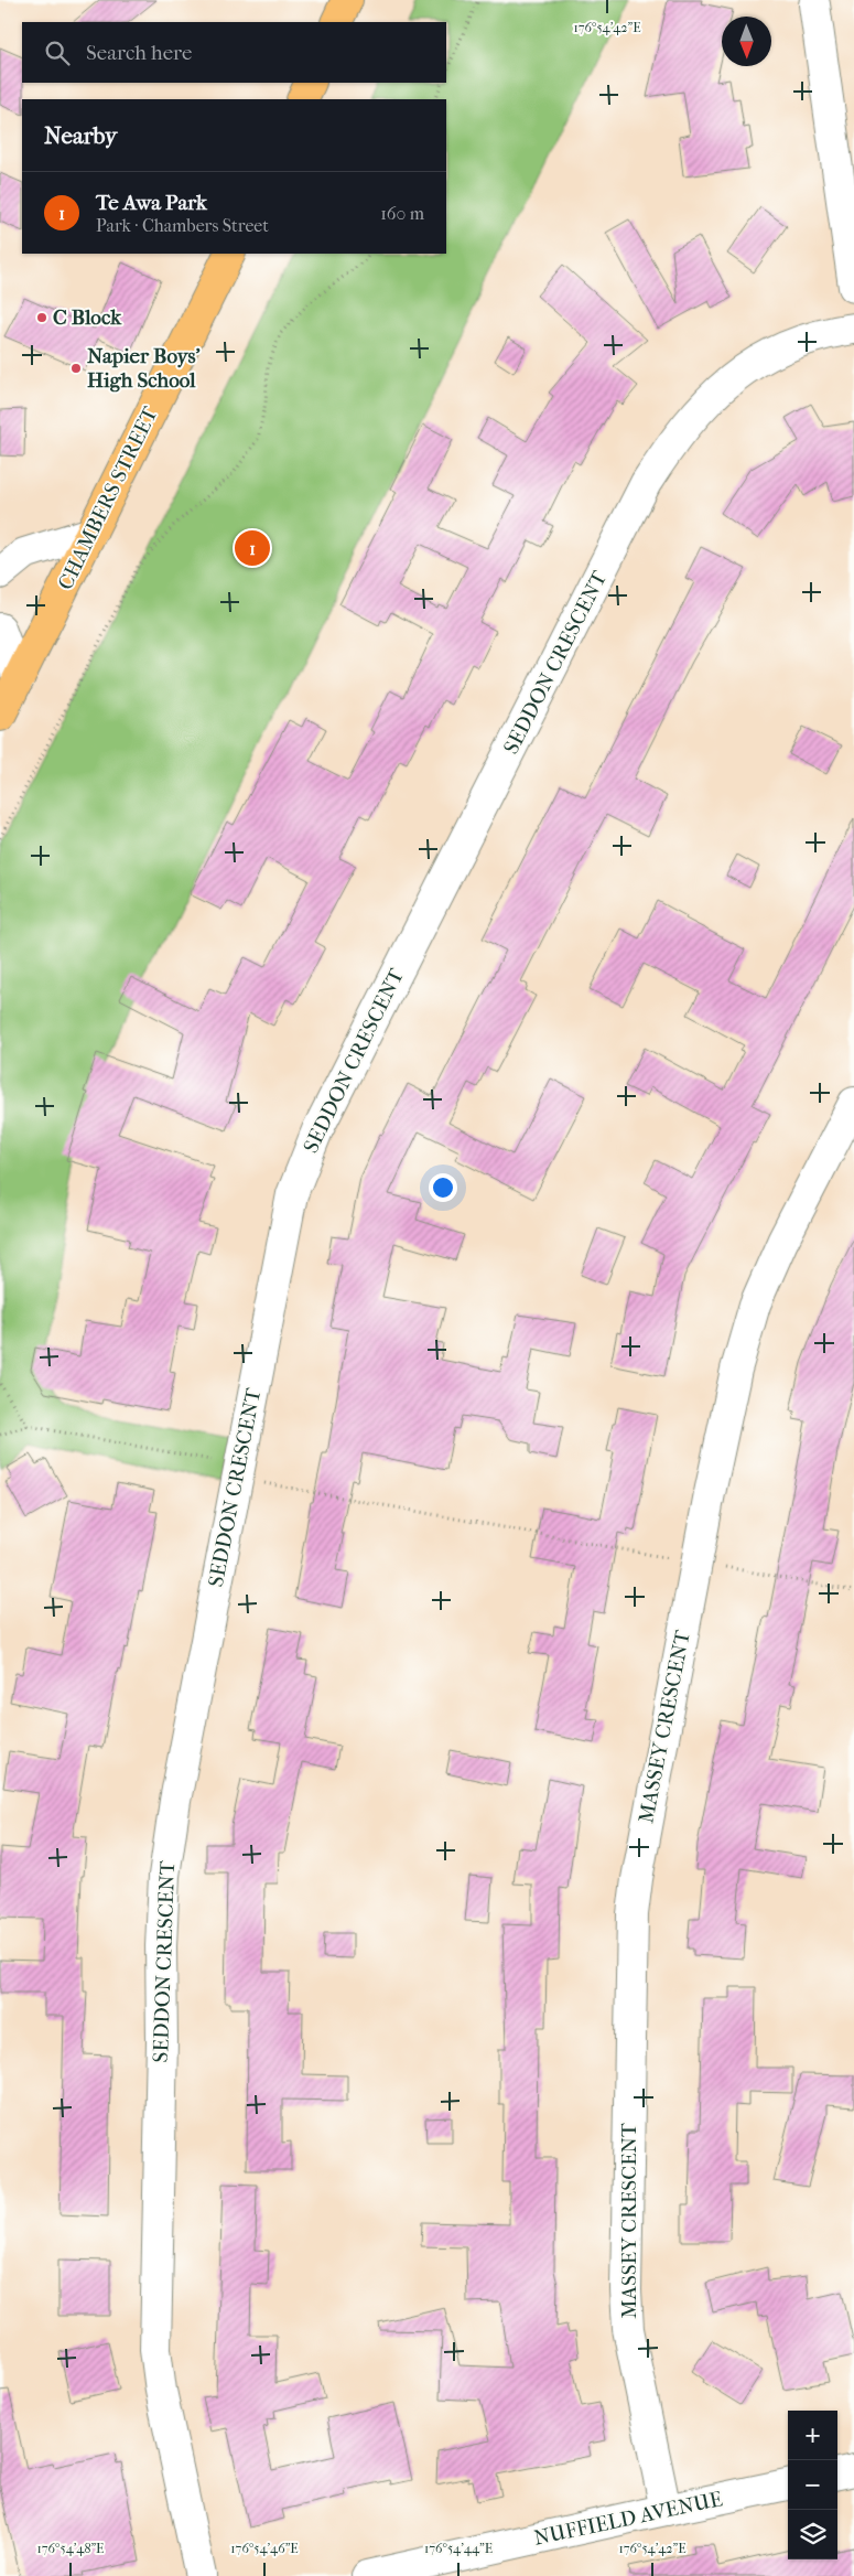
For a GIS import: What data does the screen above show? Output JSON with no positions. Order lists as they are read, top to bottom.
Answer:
{
  "streets": {
    "main road": ["CHAMBERS STREET"],
    "street": ["SEDDON CRESCENT", "MASSEY CRESCENT", "NUFFIELD AVENUE"]
  },
  "crossings": [
    ["MASSEY CRESCENT", "NUFFIELD AVENUE"]
  ],
  "places": ["C Block", "Napier Boys' High School"],
  "north": "bottom",
  "page": {
    "search": "Search here",
    "heading": "Nearby",
    "list": [
      {
        "mark": "1",
        "name": "Te Awa Park",
        "note": "Park · Chambers Street",
        "value": "160 m"
      }
    ],
    "pins": "1",
    "map_buttons": ["+", "−"]
  },
  "coordinates": [
    "176°54'42\"E",
    "176°54'48\"E",
    "176°54'46\"E",
    "176°54'44\"E"
  ]
}
